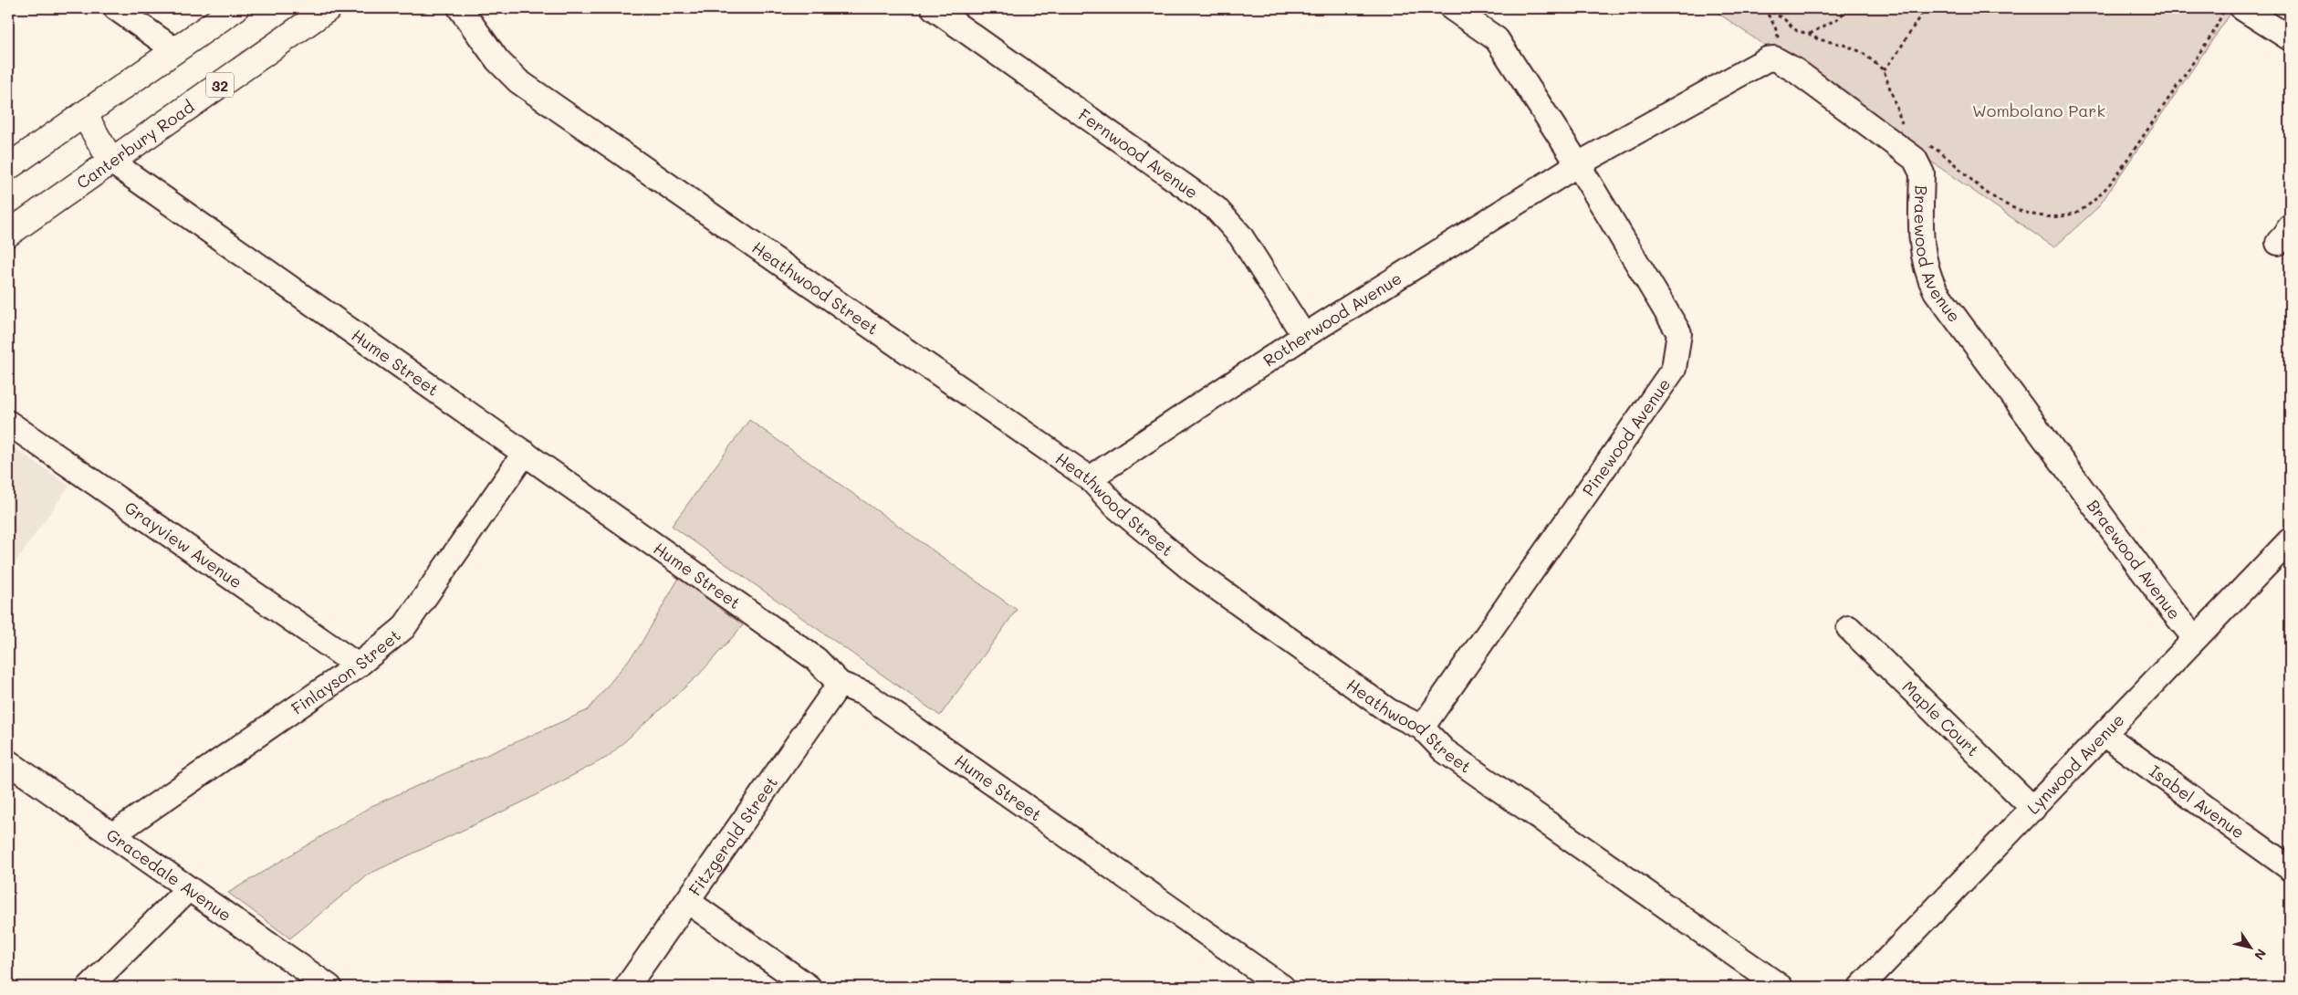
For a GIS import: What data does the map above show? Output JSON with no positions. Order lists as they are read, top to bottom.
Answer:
{
  "streets": {
    "main road": ["32", "Canterbury Road"],
    "street": [
      "Fernwood Avenue",
      "Braewood Avenue",
      "Heathwood Street",
      "Rotherwood Avenue",
      "Hume Street",
      "Pinewood Avenue",
      "Grayview Avenue",
      "Finlayson Street",
      "Maple Court",
      "Lynwood Avenue",
      "Isabel Avenue",
      "Fitzgerald Street",
      "Gracedale Avenue"
    ]
  },
  "crossings": [
    ["Canterbury Road", "Hume Street"],
    ["Fernwood Avenue", "Rotherwood Avenue"],
    ["Braewood Avenue", "Lynwood Avenue"],
    ["Heathwood Street", "Rotherwood Avenue"],
    ["Heathwood Street", "Pinewood Avenue"],
    ["Rotherwood Avenue", "Pinewood Avenue"],
    ["Hume Street", "Finlayson Street"],
    ["Hume Street", "Fitzgerald Street"],
    ["Grayview Avenue", "Finlayson Street"],
    ["Finlayson Street", "Gracedale Avenue"],
    ["Maple Court", "Lynwood Avenue"],
    ["Lynwood Avenue", "Isabel Avenue"]
  ],
  "parks": ["Wombolano Park"],
  "north": "bottom right"
}
